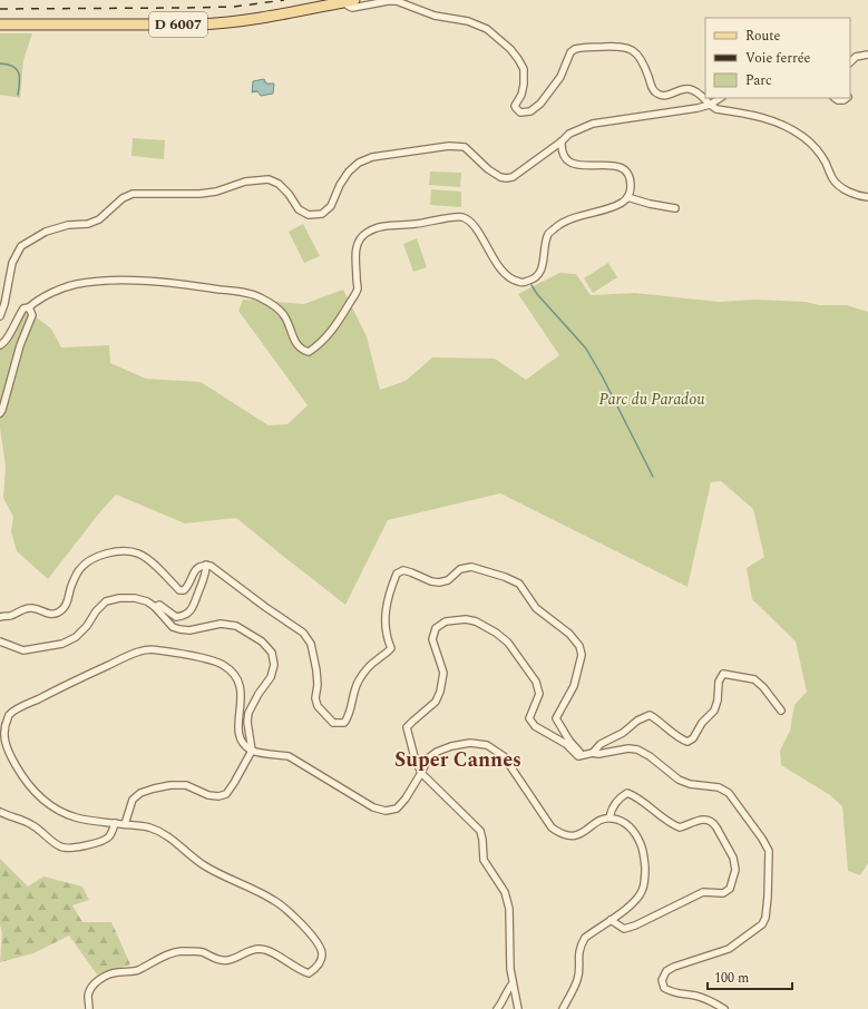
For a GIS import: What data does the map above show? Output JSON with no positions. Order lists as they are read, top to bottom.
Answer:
{
  "streets": {
    "main road": ["D 6007"]
  },
  "districts": ["Super Cannes"],
  "parks": ["Parc du Paradou"],
  "legend": ["Route", "Voie ferrée", "Parc"],
  "scale_bar": "100 m"
}
